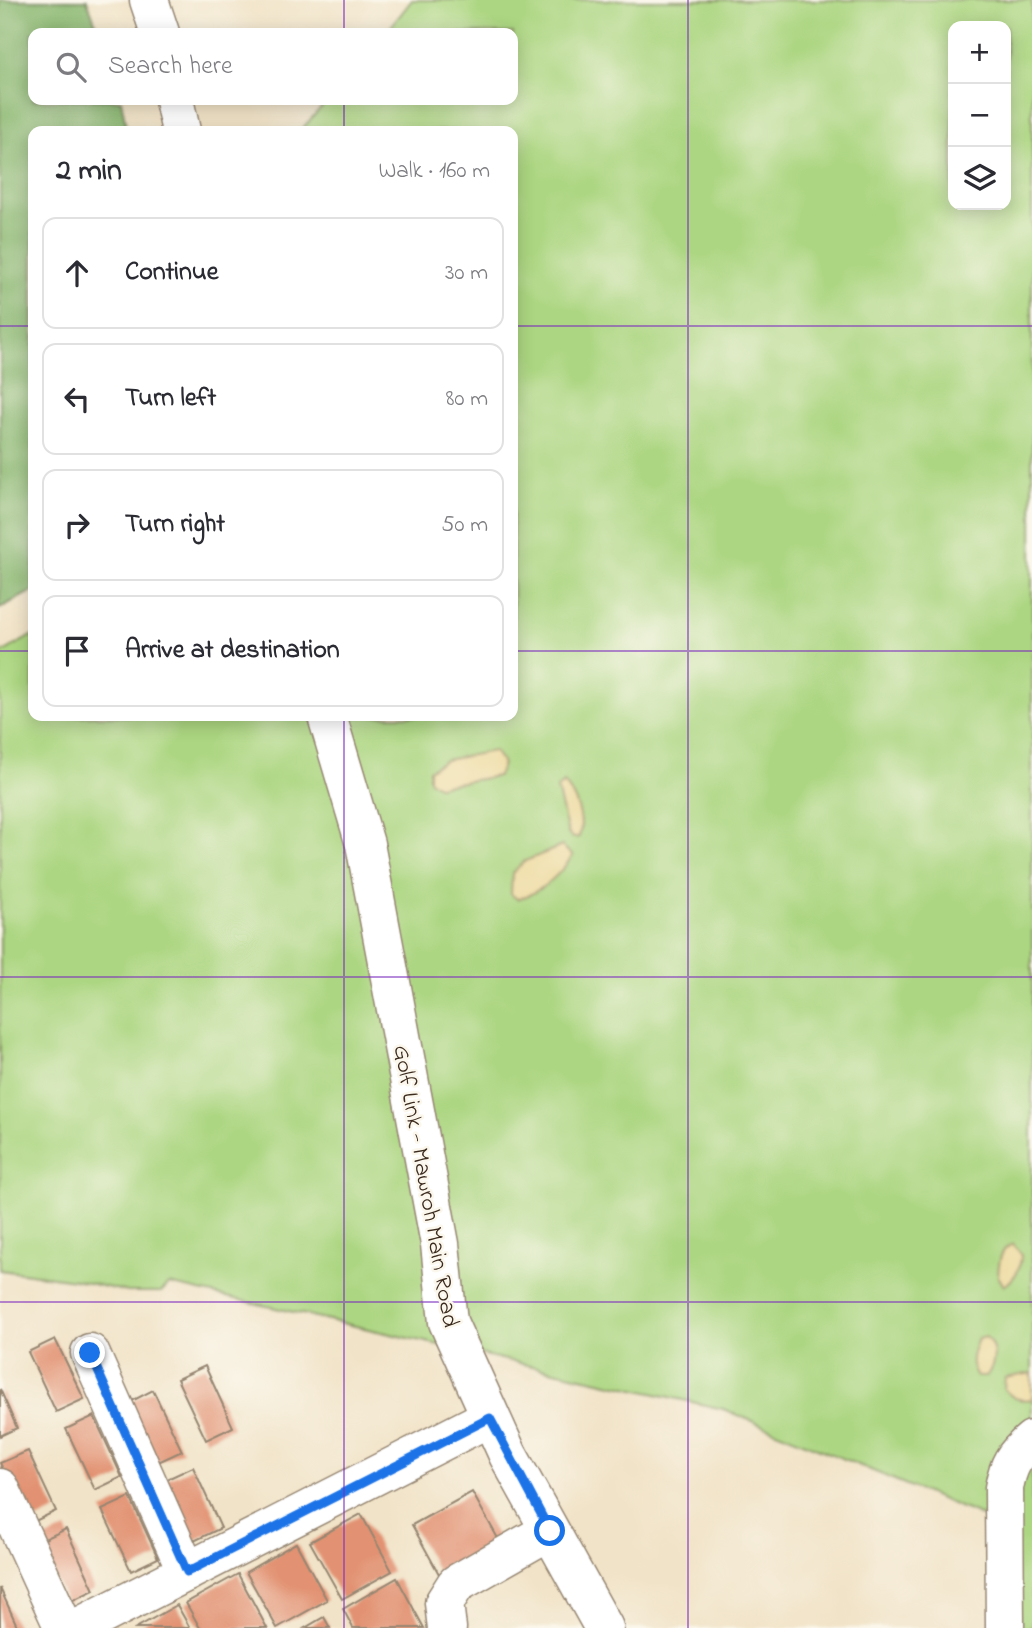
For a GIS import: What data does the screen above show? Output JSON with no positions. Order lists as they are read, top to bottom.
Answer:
{
  "streets": {
    "street": ["Golf Link - Mawroh Main Road"]
  },
  "page": {
    "map_buttons": ["+", "−"],
    "search": "Search here",
    "heading": ["2 min", "Walk · 160 m"],
    "list": [
      ["Continue", "30 m"],
      ["Turn left", "80 m"],
      ["Turn right", "50 m"],
      "Arrive at destination"
    ]
  }
}
